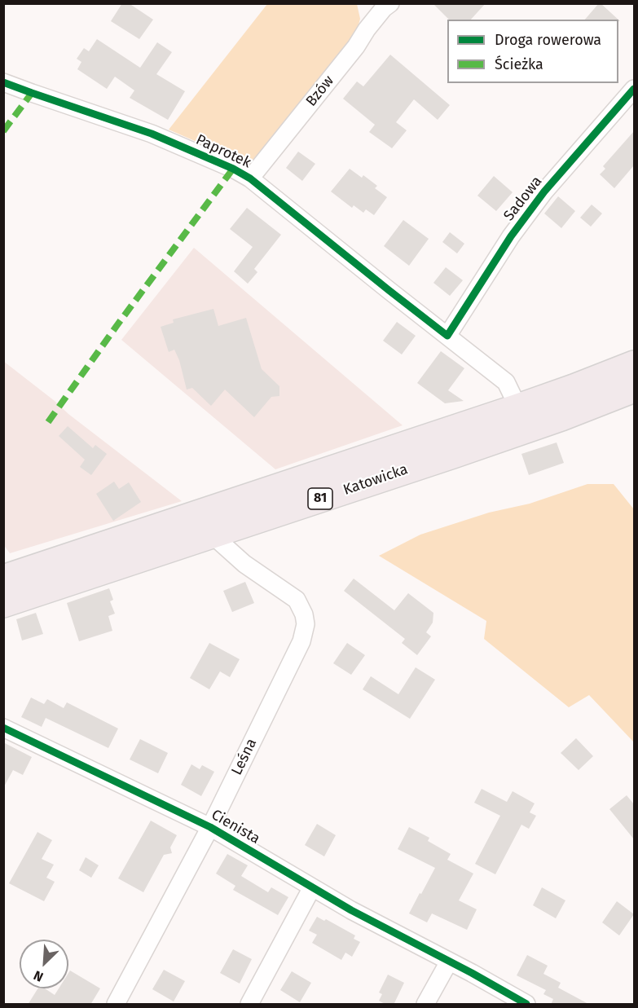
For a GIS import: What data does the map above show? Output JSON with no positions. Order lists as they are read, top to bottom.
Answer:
{
  "streets": {
    "main road": ["Katowicka", "81"],
    "street": [
      "Bzów",
      "Paprotek",
      "Sadowa",
      "Leśna",
      "Cienista"
    ]
  },
  "crossings": [
    ["Bzów", "Paprotek"],
    ["Paprotek", "Sadowa"],
    ["Paprotek", "Katowicka"],
    ["Katowicka", "Leśna"],
    ["Leśna", "Cienista"]
  ],
  "legend": ["Droga rowerowa", "Ścieżka"],
  "north": "bottom left"
}
